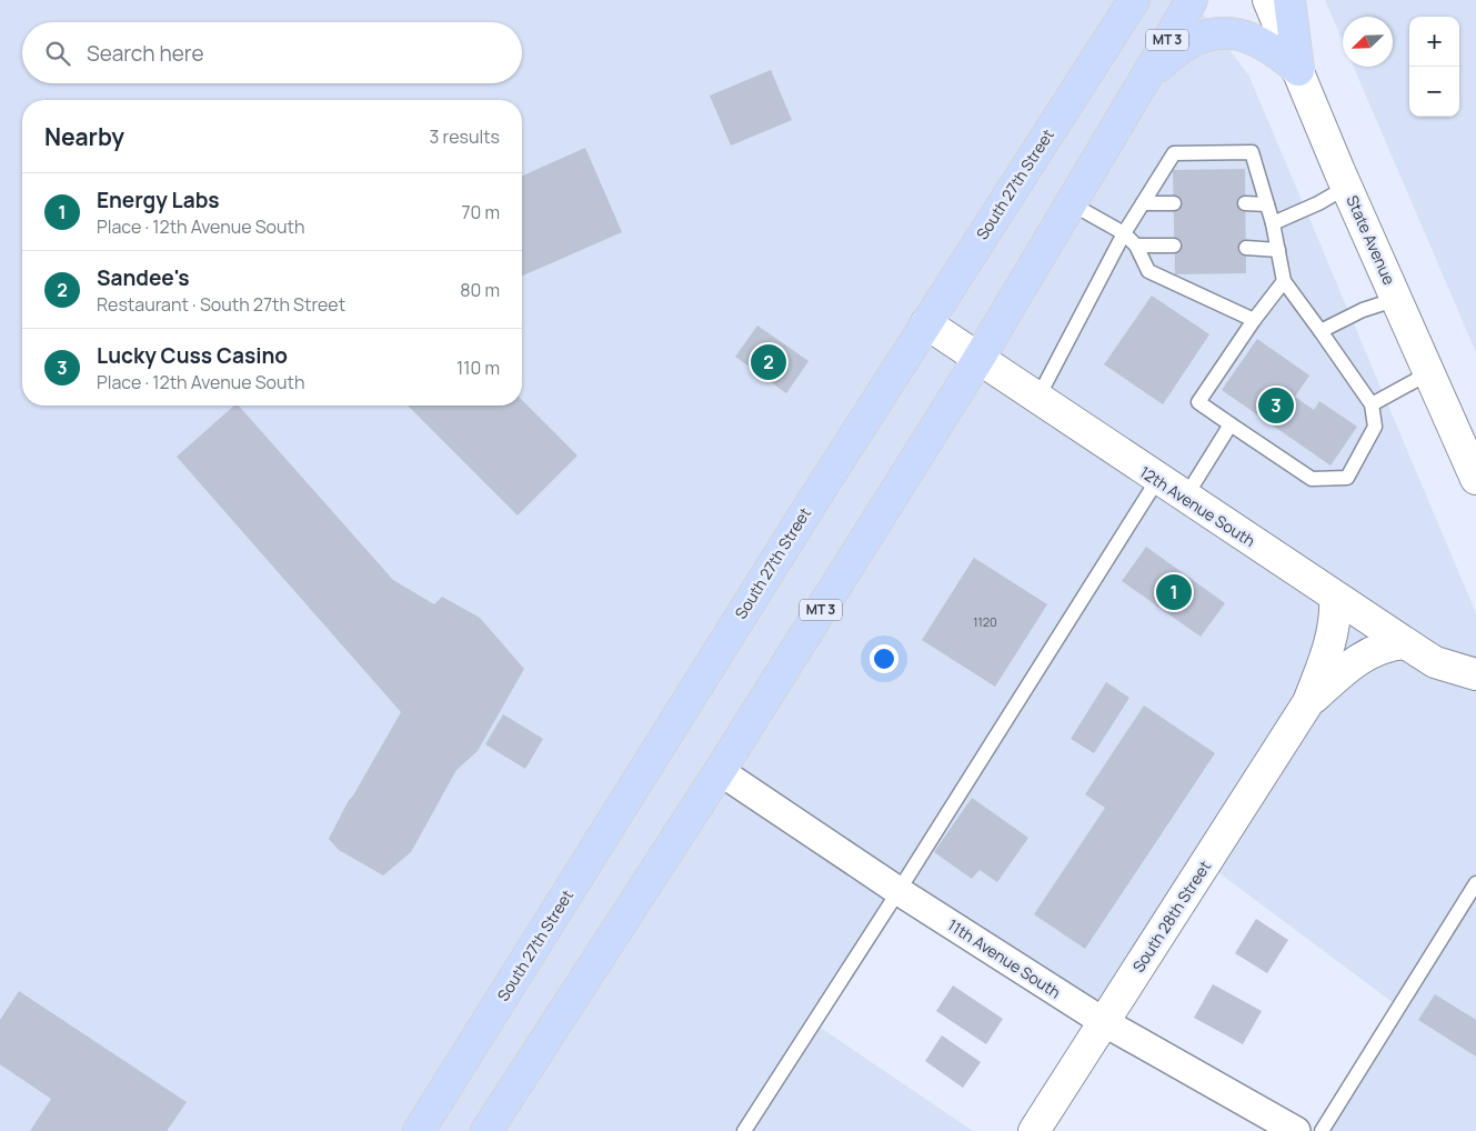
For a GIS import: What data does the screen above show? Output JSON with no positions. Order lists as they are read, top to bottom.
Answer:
{
  "streets": {
    "main road": [
      "MT 3",
      "South 27th Street",
      "State Avenue",
      "12th Avenue South",
      "South 28th Street"
    ],
    "street": ["11th Avenue South"]
  },
  "crossings": [
    ["MT 3", "12th Avenue South"],
    ["MT 3", "11th Avenue South"],
    ["South 27th Street", "12th Avenue South"],
    ["12th Avenue South", "South 28th Street"],
    ["South 28th Street", "11th Avenue South"]
  ],
  "house_numbers": ["1120"],
  "north": "bottom left",
  "page": {
    "map_buttons": ["+", "−"],
    "search": "Search here",
    "heading": ["Nearby", "3 results"],
    "list": [
      {
        "mark": "1",
        "name": "Energy Labs",
        "note": "Place · 12th Avenue South",
        "value": "70 m"
      },
      {
        "mark": "2",
        "name": "Sandee's",
        "note": "Restaurant · South 27th Street",
        "value": "80 m"
      },
      {
        "mark": "3",
        "name": "Lucky Cuss Casino",
        "note": "Place · 12th Avenue South",
        "value": "110 m"
      }
    ],
    "pins": ["2", "3", "1"]
  }
}
